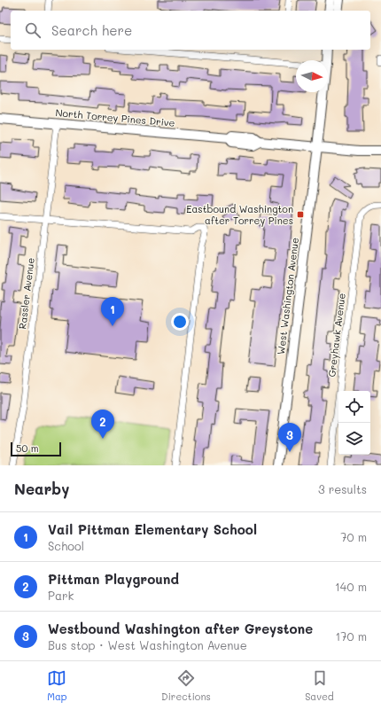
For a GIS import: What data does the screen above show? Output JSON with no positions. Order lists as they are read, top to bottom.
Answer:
{
  "streets": {
    "main road": ["North Torrey Pines Drive", "West Washington Avenue"],
    "street": ["Rassler Avenue", "Greyhawk Avenue"]
  },
  "crossings": [
    ["North Torrey Pines Drive", "Rassler Avenue"],
    ["North Torrey Pines Drive", "West Washington Avenue"]
  ],
  "places": {
    "transit": ["Eastbound Washington after Torrey Pines"]
  },
  "scale_bar": "50 m",
  "north": "right",
  "page": {
    "search": "Search here",
    "pins": ["1", "2", "3"],
    "scale": "50 m",
    "heading": ["Nearby", "3 results"],
    "list": [
      {
        "mark": "1",
        "name": "Vail Pittman Elementary School",
        "note": "School",
        "value": "70 m"
      },
      {
        "mark": "2",
        "name": "Pittman Playground",
        "note": "Park",
        "value": "140 m"
      },
      {
        "mark": "3",
        "name": "Westbound Washington after Greystone",
        "note": "Bus stop · West Washington Avenue",
        "value": "170 m"
      }
    ],
    "nav": ["Map", "Directions", "Saved"]
  }
}
